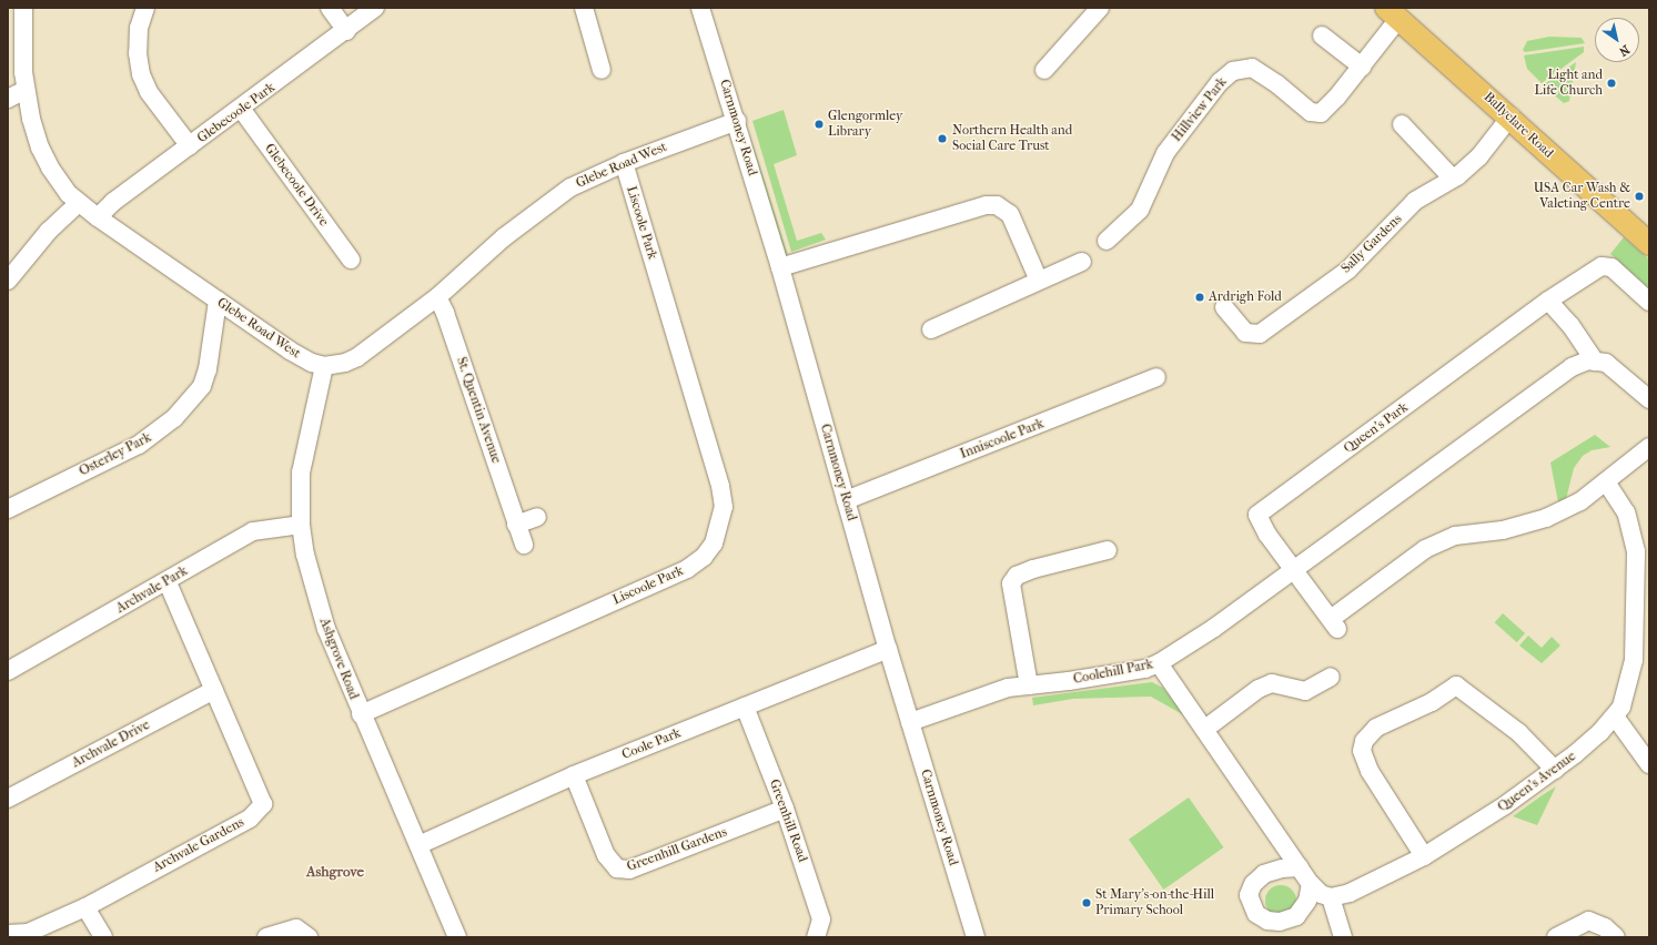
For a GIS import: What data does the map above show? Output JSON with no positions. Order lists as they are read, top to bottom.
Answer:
{
  "streets": {
    "main road": ["Ballyclare Road"],
    "street": [
      "Hillview Park",
      "Glebecoole Park",
      "Carnmoney Road",
      "Glebe Road West",
      "Glebecoole Drive",
      "Liscoole Park",
      "Sally Gardens",
      "St. Quentin Avenue",
      "Queen's Park",
      "Inniscoole Park",
      "Osterley Park",
      "Archvale Park",
      "Ashgrove Road",
      "Coolehill Park",
      "Archvale Drive",
      "Coole Park",
      "Queen's Avenue",
      "Greenhill Road",
      "Archvale Gardens",
      "Greenhill Gardens"
    ]
  },
  "crossings": [
    ["Hillview Park", "Ballyclare Road"],
    ["Glebecoole Park", "Glebe Road West"],
    ["Glebecoole Park", "Glebecoole Drive"],
    ["Ballyclare Road", "Sally Gardens"],
    ["Carnmoney Road", "Glebe Road West"],
    ["Carnmoney Road", "Inniscoole Park"],
    ["Carnmoney Road", "Coolehill Park"],
    ["Carnmoney Road", "Coole Park"],
    ["Glebe Road West", "Liscoole Park"],
    ["Glebe Road West", "St. Quentin Avenue"],
    ["Glebe Road West", "Osterley Park"],
    ["Glebe Road West", "Ashgrove Road"],
    ["Liscoole Park", "Ashgrove Road"],
    ["Queen's Park", "Coolehill Park"],
    ["Queen's Park", "Queen's Avenue"],
    ["Archvale Park", "Ashgrove Road"],
    ["Archvale Park", "Archvale Gardens"],
    ["Ashgrove Road", "Coole Park"],
    ["Archvale Drive", "Archvale Gardens"],
    ["Coole Park", "Greenhill Road"],
    ["Coole Park", "Greenhill Gardens"],
    ["Greenhill Road", "Greenhill Gardens"]
  ],
  "districts": ["Ashgrove"],
  "places": [
    "Light and Life Church",
    "Glengormley Library",
    "Northern Health and Social Care Trust",
    "USA Car Wash & Valeting Centre",
    "Ardrigh Fold",
    "St Mary's-on-the-Hill Primary School"
  ],
  "north": "bottom right"
}
